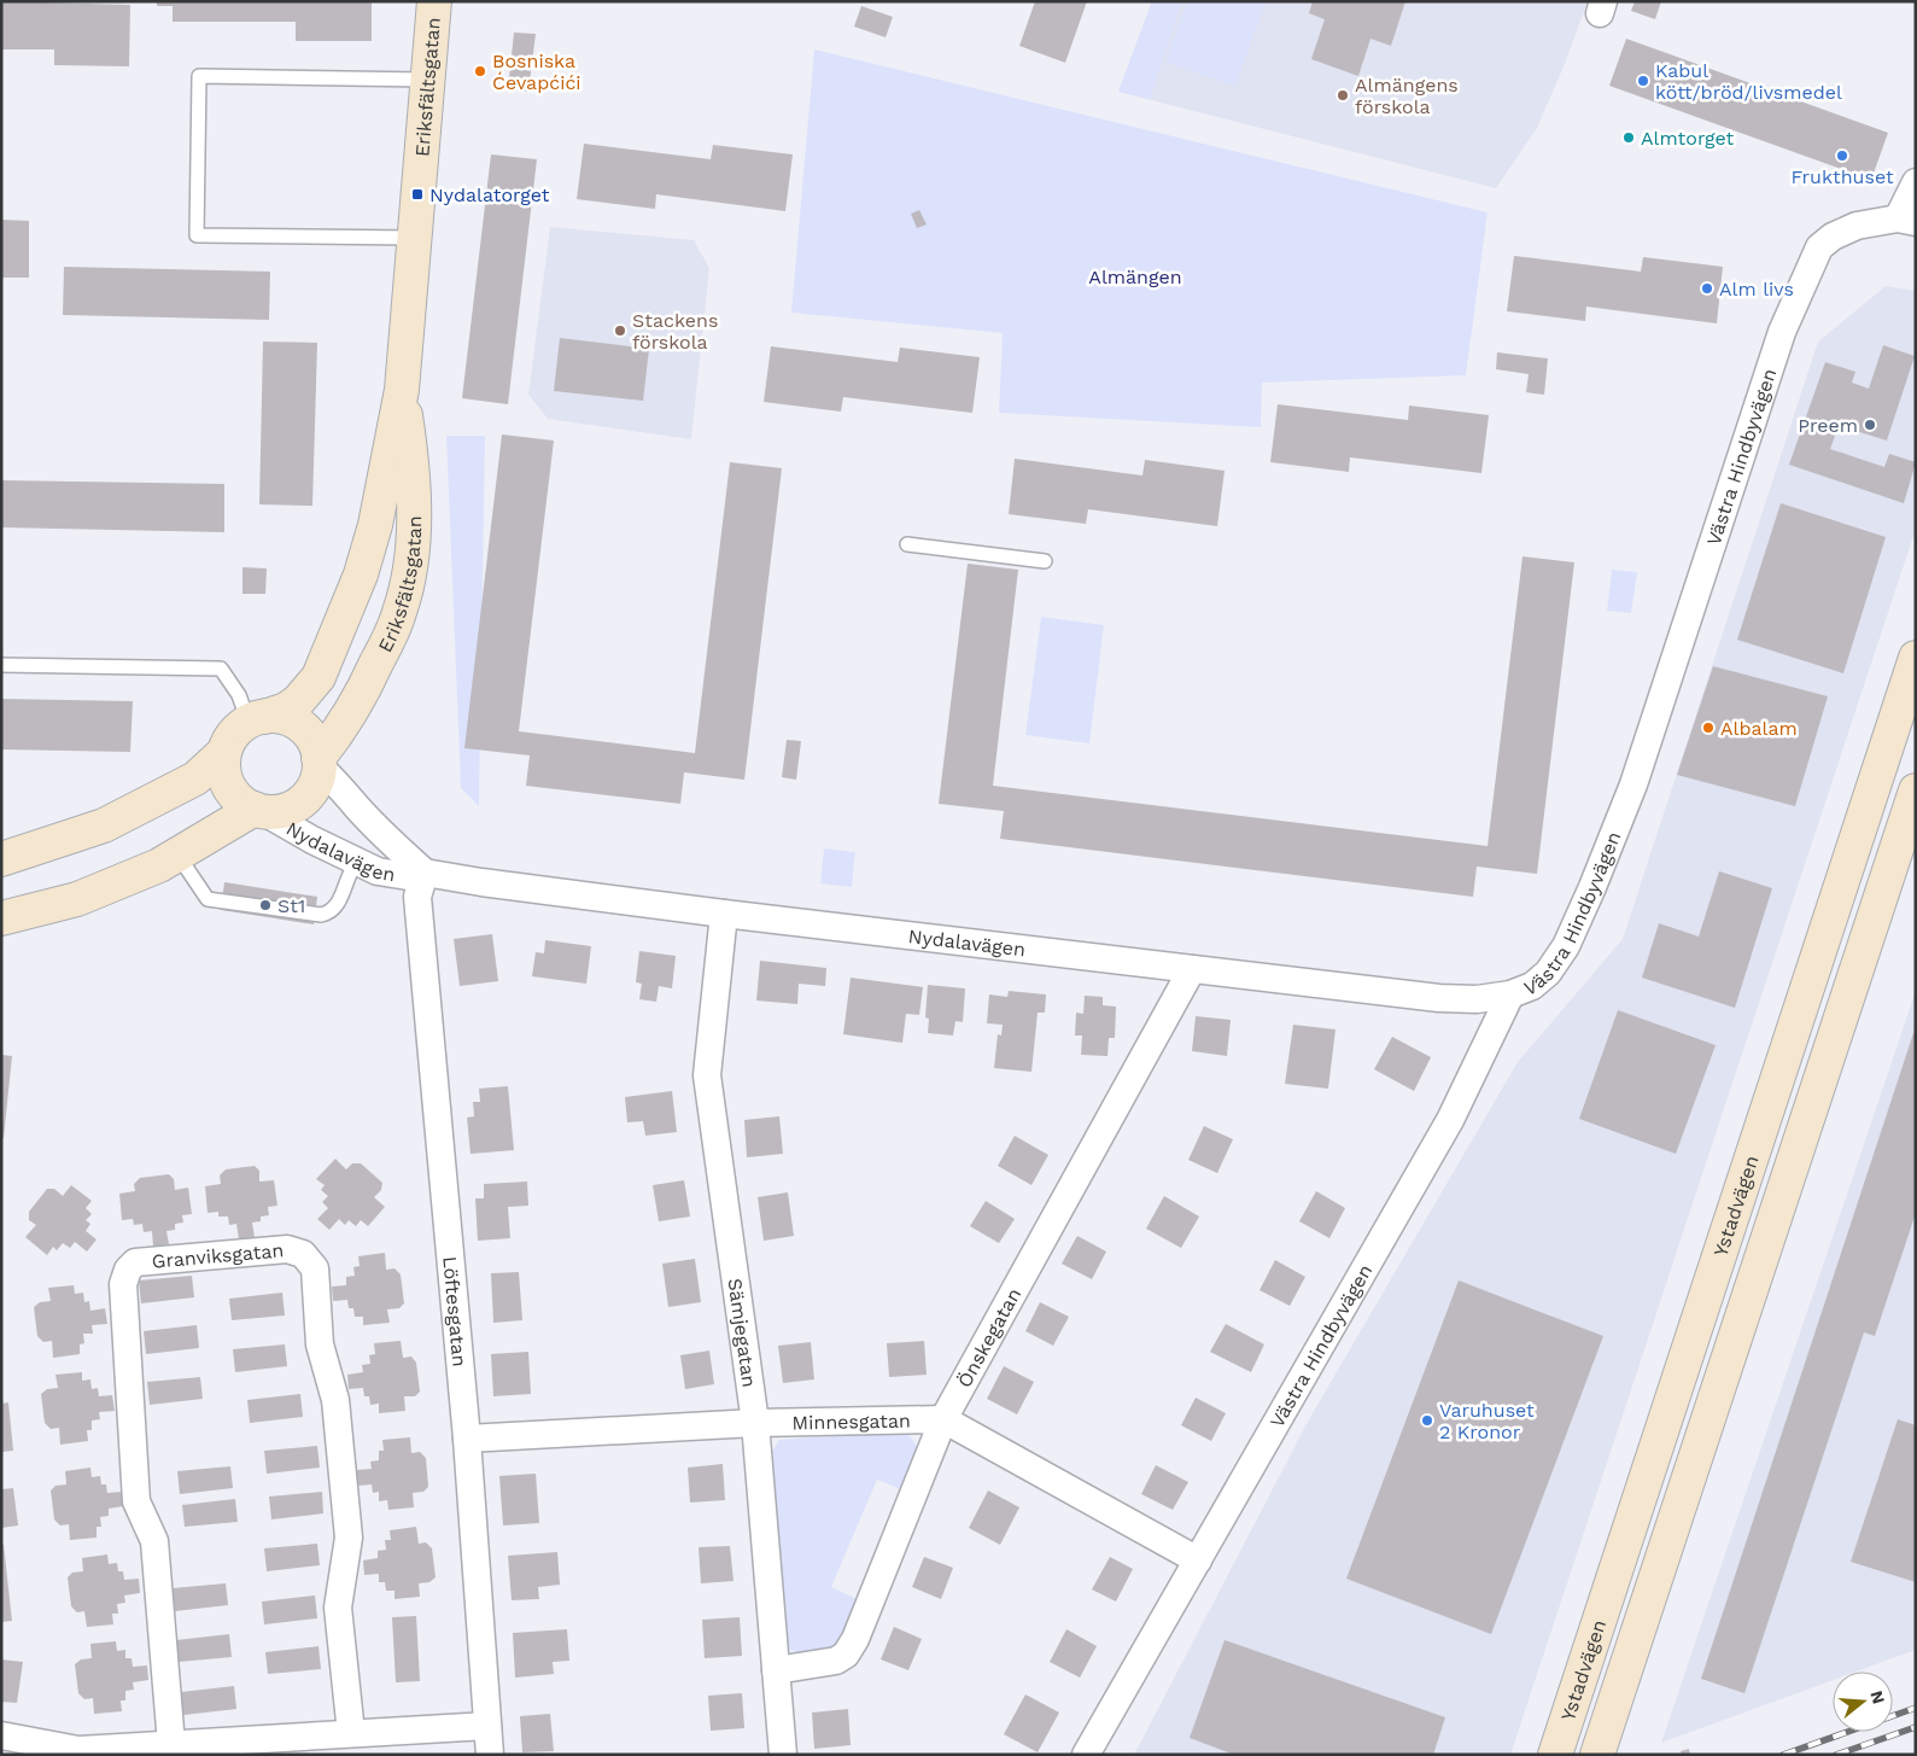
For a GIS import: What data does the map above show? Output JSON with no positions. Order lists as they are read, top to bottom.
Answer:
{
  "streets": {
    "main road": ["Eriksfältsgatan", "Ystadvägen"],
    "street": [
      "Västra Hindbyvägen",
      "Nydalavägen",
      "Granviksgatan",
      "Löftesgatan",
      "Sämjegatan",
      "Önskegatan",
      "Minnesgatan"
    ]
  },
  "crossings": [
    ["Eriksfältsgatan", "Nydalavägen"],
    ["Västra Hindbyvägen", "Nydalavägen"],
    ["Nydalavägen", "Löftesgatan"],
    ["Nydalavägen", "Sämjegatan"],
    ["Nydalavägen", "Önskegatan"],
    ["Löftesgatan", "Minnesgatan"],
    ["Sämjegatan", "Önskegatan"],
    ["Sämjegatan", "Minnesgatan"],
    ["Önskegatan", "Minnesgatan"]
  ],
  "parks": ["Almängen"],
  "places": {
    "other": [
      "Bosniska Ćevapćići",
      "Kabul kött/bröd/livsmedel",
      "Almängens förskola",
      "Almtorget",
      "Frukthuset",
      "Alm livs",
      "Stackens förskola",
      "Preem",
      "Albalam",
      "St1",
      "Varuhuset 2 Kronor"
    ],
    "transit": ["Nydalatorget"]
  },
  "north": "right"
}
